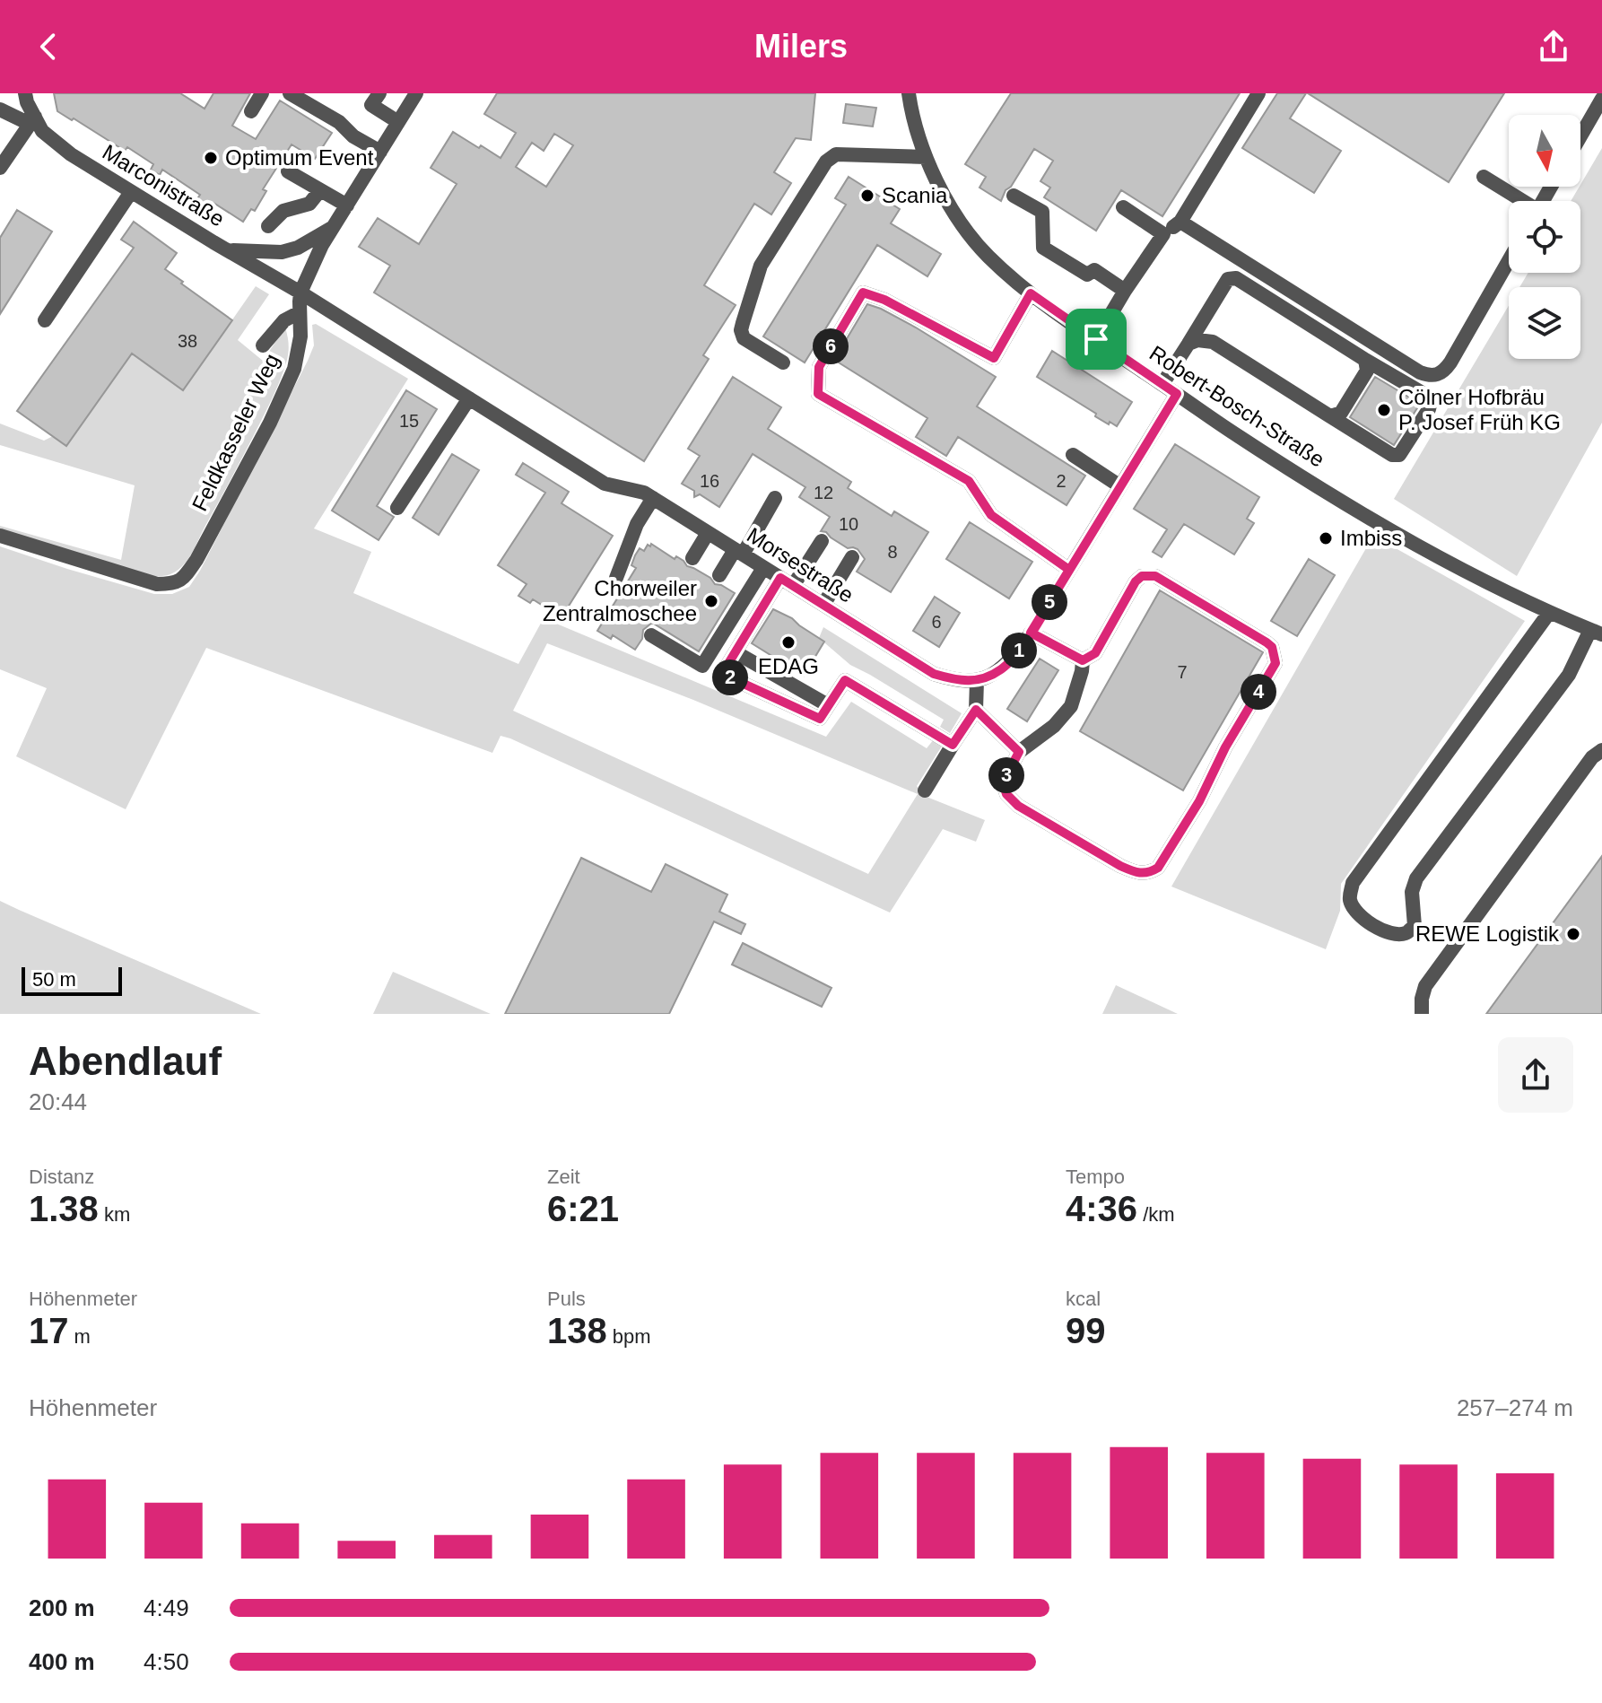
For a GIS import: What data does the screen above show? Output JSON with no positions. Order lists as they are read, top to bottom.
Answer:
{
  "streets": {
    "street": [
      "Marconistraße",
      "Robert-Bosch-Straße",
      "Feldkasseler Weg",
      "Morsestraße"
    ]
  },
  "crossings": [
    ["Marconistraße", "Feldkasseler Weg"],
    ["Marconistraße", "Morsestraße"],
    ["Feldkasseler Weg", "Morsestraße"]
  ],
  "places": [
    "Optimum Event",
    "Scania",
    "Cölner Hofbräu P. Josef Früh KG",
    "Imbiss",
    "Chorweiler Zentralmoschee",
    "EDAG",
    "REWE Logistik"
  ],
  "house_numbers": [
    "38",
    "15",
    "16",
    "2",
    "12",
    "10",
    "8",
    "6",
    "7"
  ],
  "scale_bar": "50 m",
  "north": "bottom",
  "page": {
    "header": "Milers",
    "pins": [
      "6",
      "5",
      "1",
      "2",
      "4",
      "3"
    ],
    "scale": "50 m",
    "heading": ["Abendlauf", "20:44"],
    "stats": [
      ["Distanz", "1.38 km"],
      ["Zeit", "6:21"],
      ["Tempo", "4:36 /km"],
      ["Höhenmeter", "17 m"],
      ["Puls", "138 bpm"],
      ["kcal", "99"]
    ],
    "chart": ["Höhenmeter", "257–274 m"],
    "list": [
      {
        "name": "200 m",
        "note": "4:49"
      },
      {
        "name": "400 m",
        "note": "4:50"
      }
    ]
  }
}
